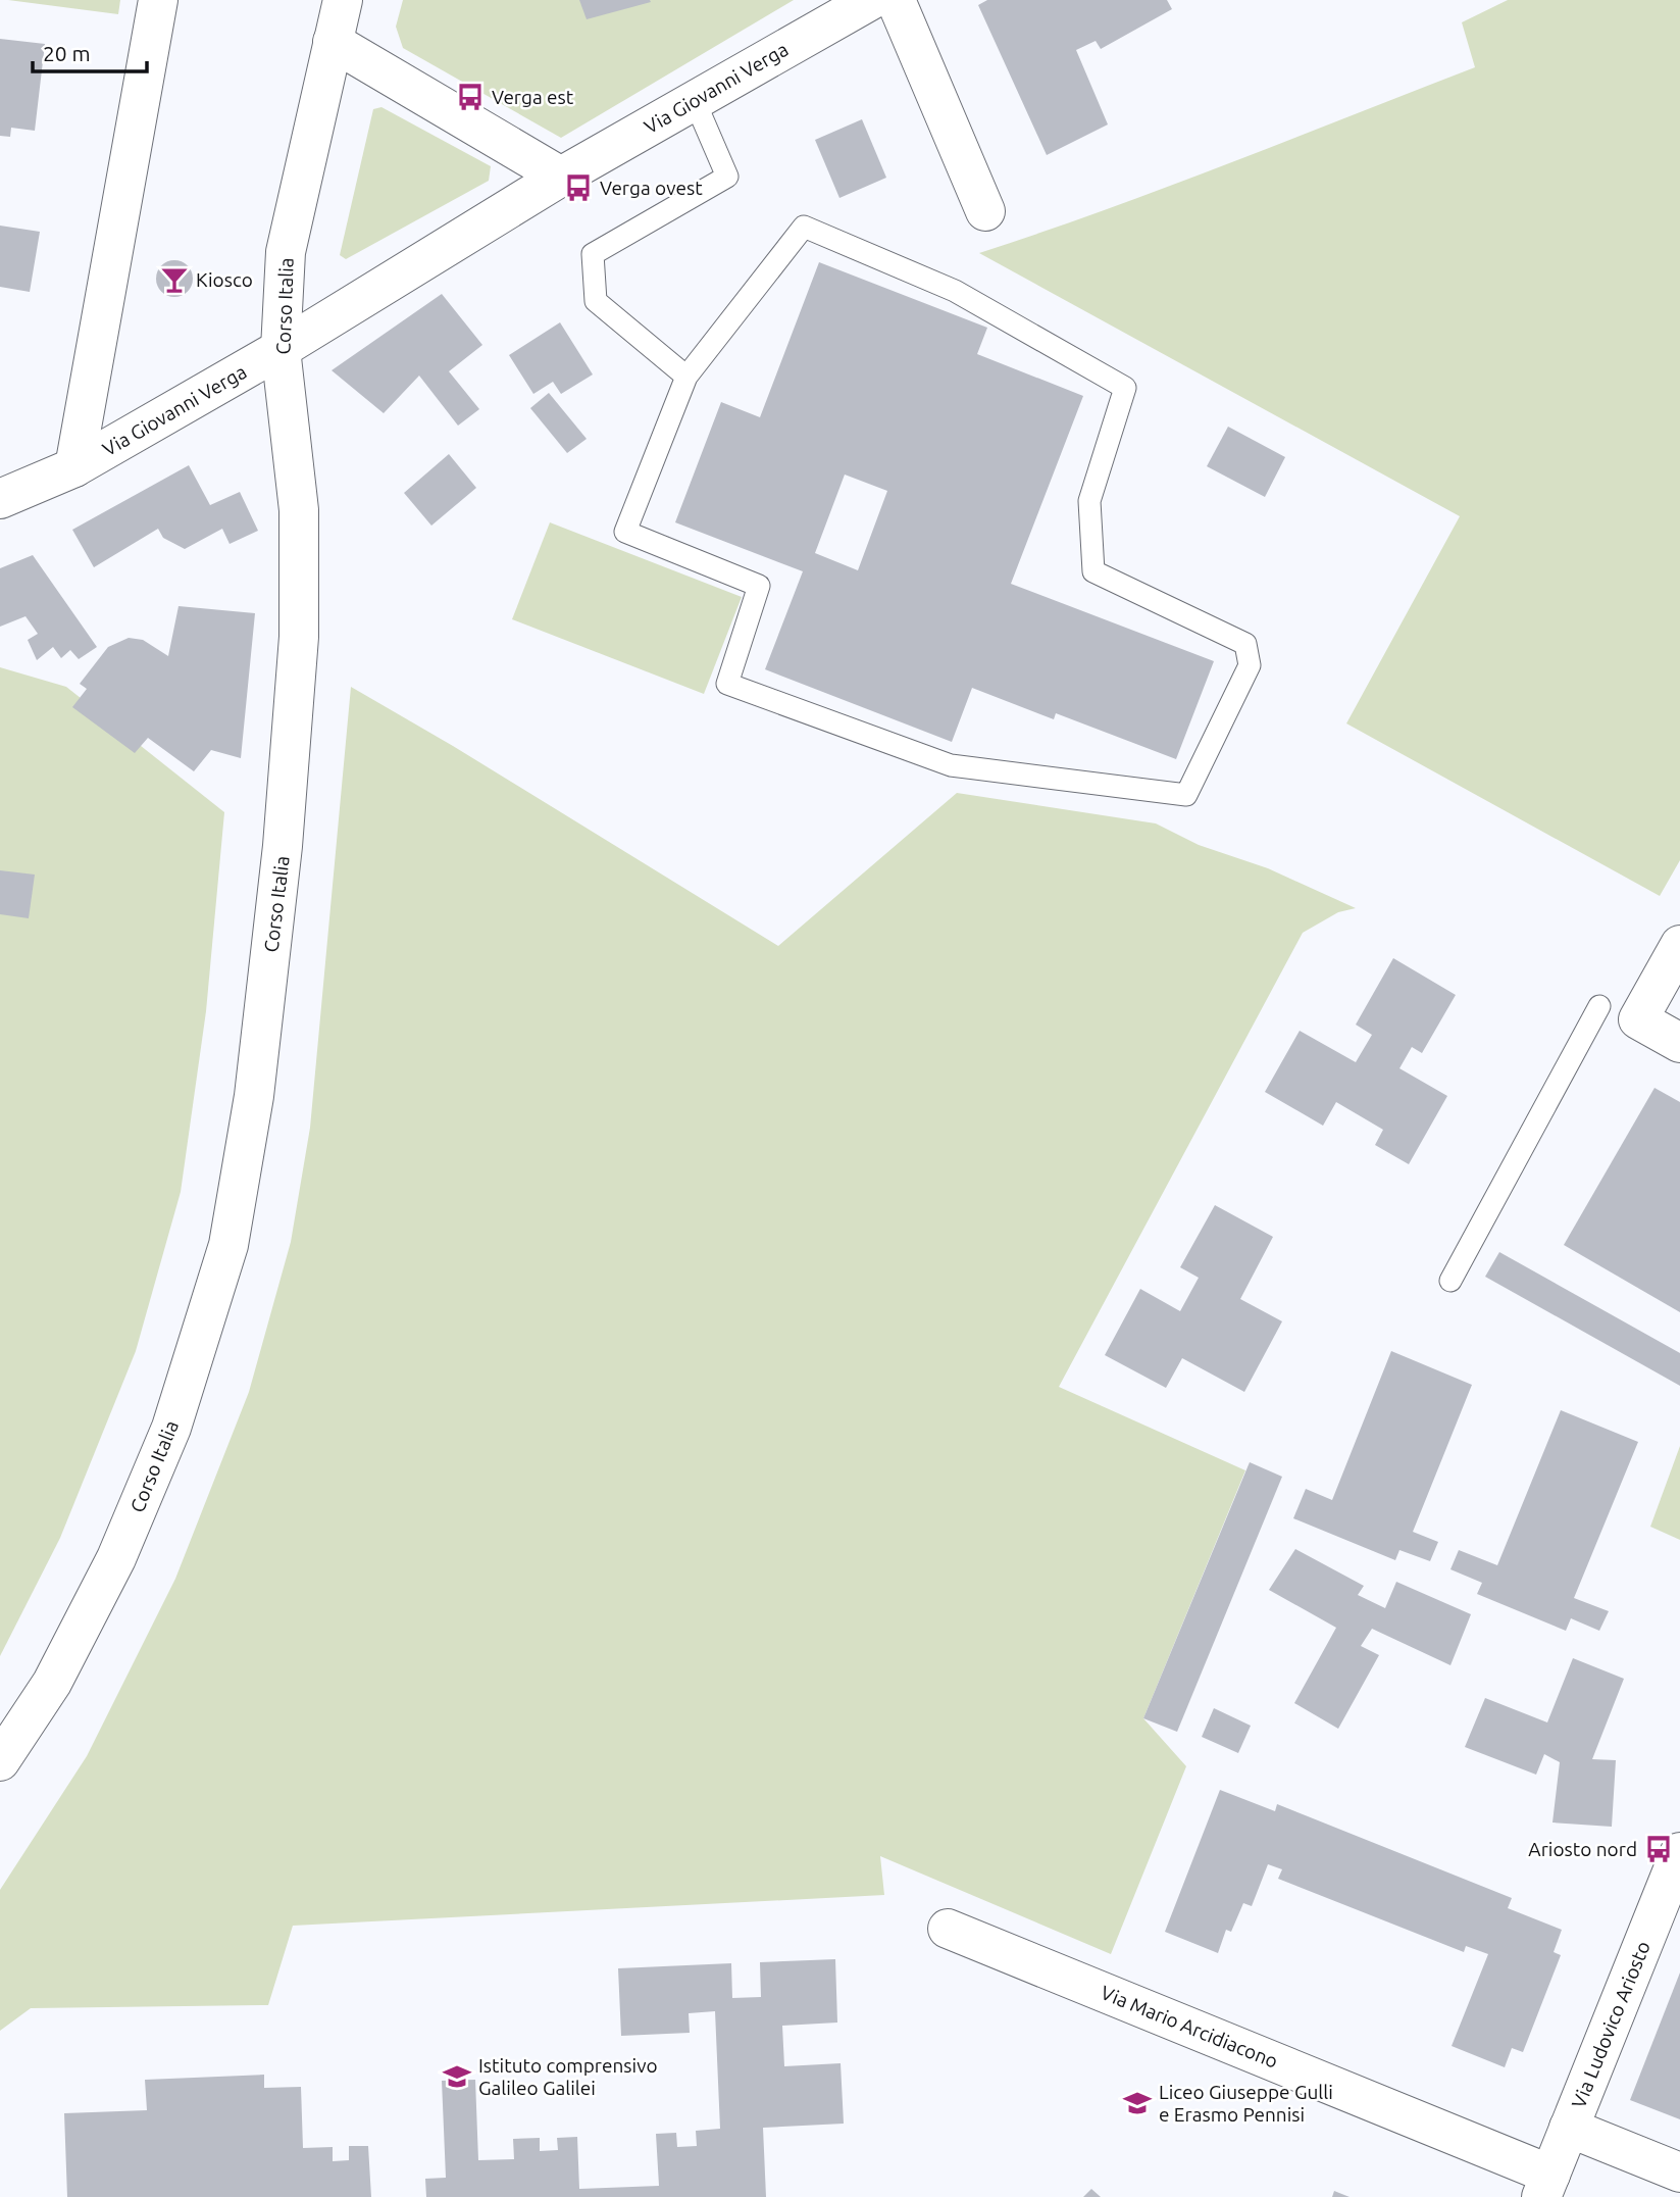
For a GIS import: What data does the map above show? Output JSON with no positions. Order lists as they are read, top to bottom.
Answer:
{
  "streets": {
    "street": [
      "Via Giovanni Verga",
      "Corso Italia",
      "Via Ludovico Ariosto",
      "Via Mario Arcidiacono"
    ]
  },
  "crossings": [
    ["Via Giovanni Verga", "Corso Italia"],
    ["Via Ludovico Ariosto", "Via Mario Arcidiacono"]
  ],
  "places": {
    "bus stop": ["Verga est", "Verga ovest", "Ariosto nord"],
    "bar": ["Kiosco"],
    "school or university": ["Istituto comprensivo Galileo Galilei", "Liceo Giuseppe Gulli e Erasmo Pennisi"]
  },
  "scale_bar": "20 m"
}
